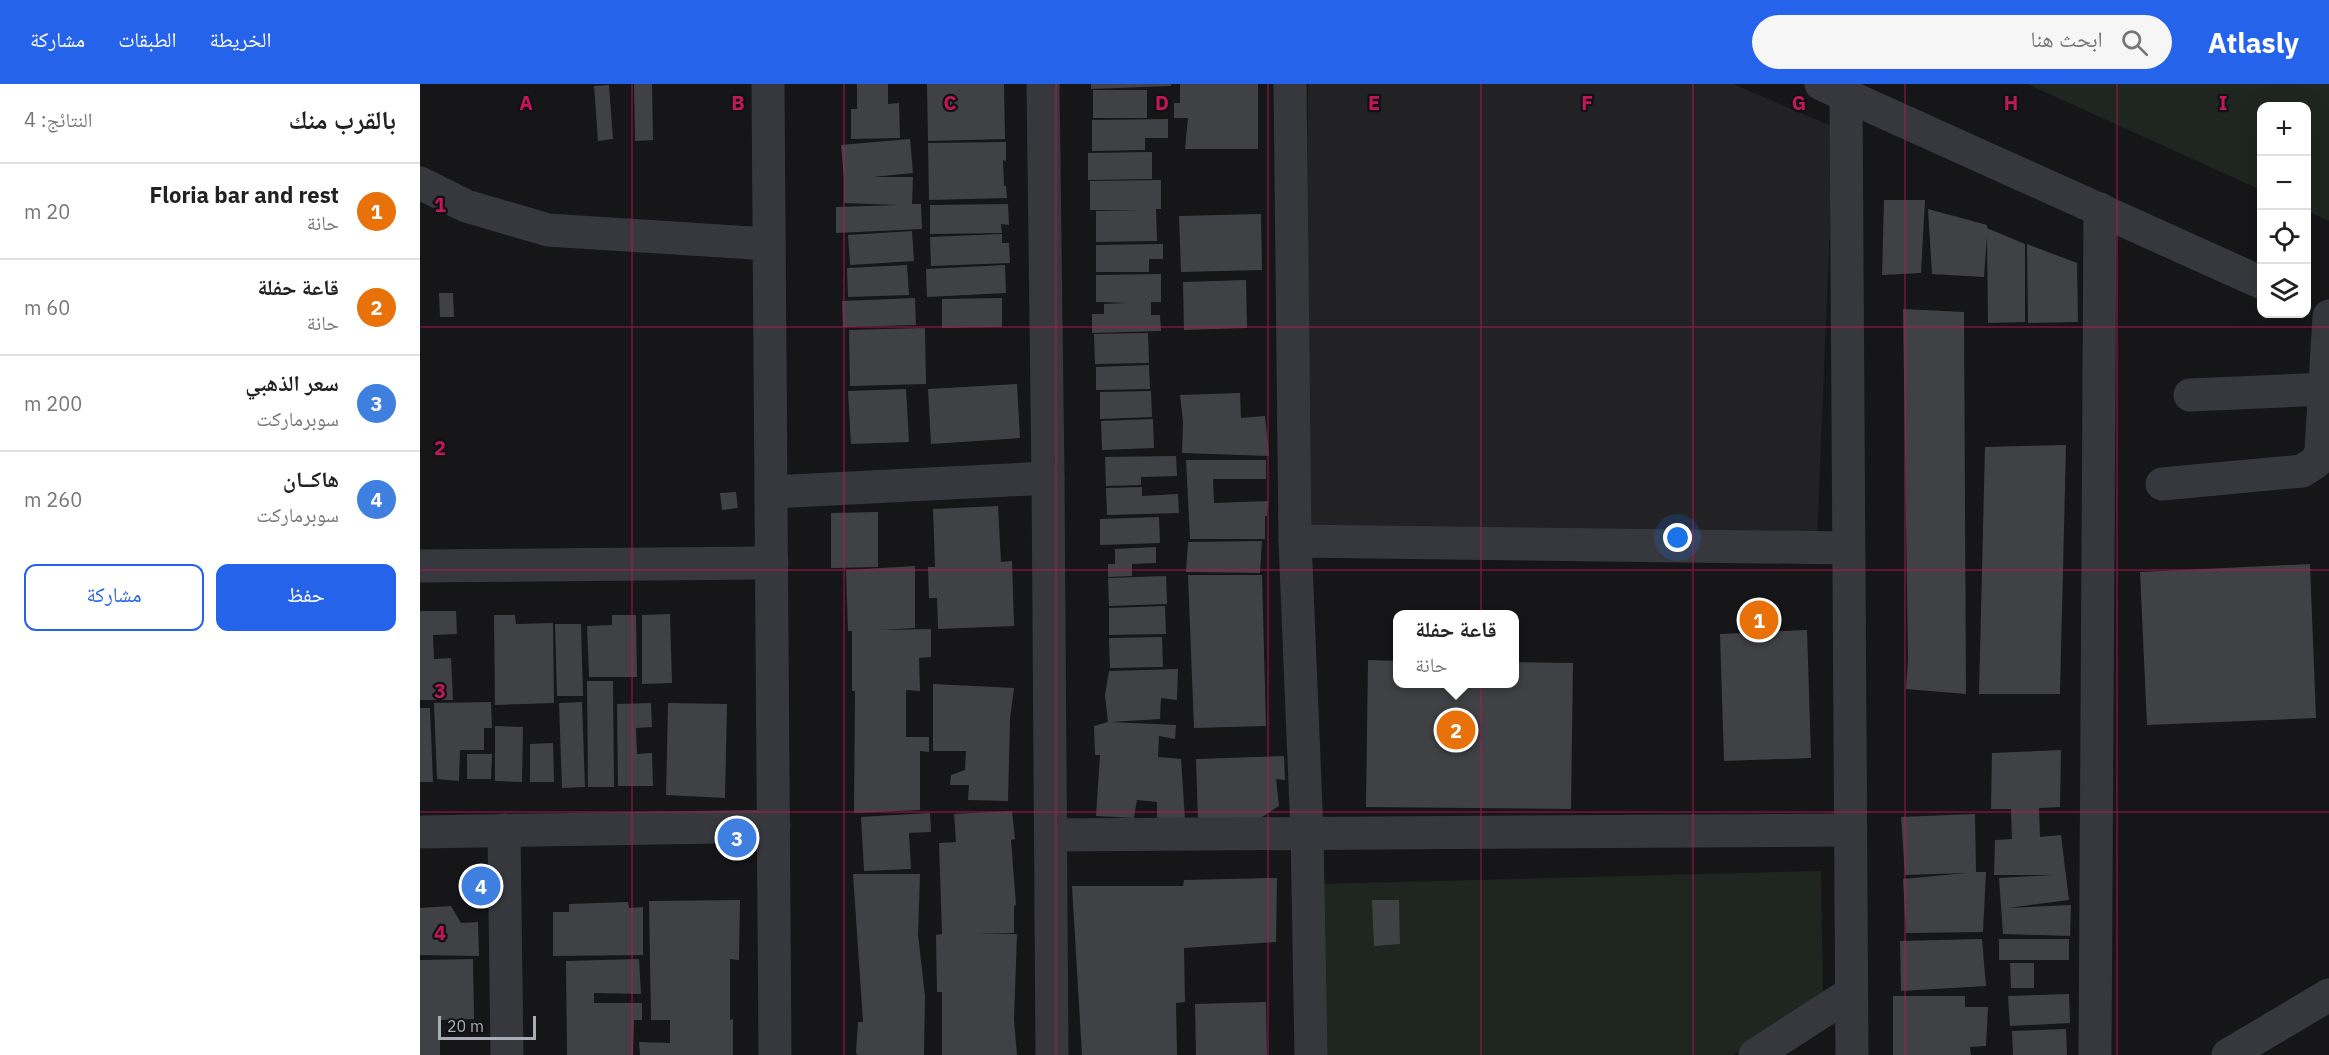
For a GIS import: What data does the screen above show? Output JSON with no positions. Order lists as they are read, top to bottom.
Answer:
{
  "scale_bar": "20 m",
  "page": {
    "header": "Atlasly",
    "search": "ابحث هنا",
    "nav": ["الخريطة", "الطبقات", "مشاركة"],
    "heading": ["بالقرب منك", "النتائج: 4"],
    "map_buttons": ["+", "−"],
    "list": [
      {
        "mark": "1",
        "name": "Floria bar and rest",
        "note": "حانة",
        "value": "20 m"
      },
      {
        "mark": "2",
        "name": "قاعة حفلة",
        "note": "حانة",
        "value": "60 m"
      },
      {
        "mark": "3",
        "name": "سعر الذهبي",
        "note": "سوبرماركت",
        "value": "200 m"
      },
      {
        "mark": "4",
        "name": "هاكــان",
        "note": "سوبرماركت",
        "value": "260 m"
      }
    ],
    "buttons": ["حفظ", "مشاركة"],
    "pins": [
      "1",
      "2",
      "3",
      "4"
    ],
    "popup": ["قاعة حفلة", "حانة"],
    "scale": "20 m"
  },
  "grid": {
    "columns": [
      "A",
      "B",
      "C",
      "D",
      "E",
      "F",
      "G",
      "H",
      "I"
    ],
    "rows": [
      "1",
      "2",
      "3",
      "4"
    ]
  }
}
